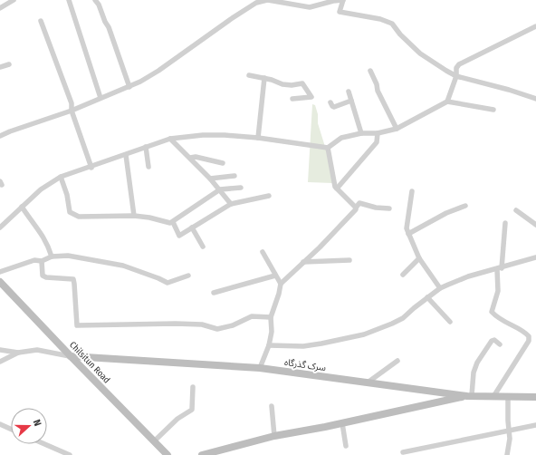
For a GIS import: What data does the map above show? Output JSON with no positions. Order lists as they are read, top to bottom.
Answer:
{
  "streets": {
    "main road": ["Chilsitun Road", "سرک گذرگاه"]
  },
  "crossings": [
    ["Chilsitun Road", "سرک گذرگاه"]
  ],
  "north": "right"
}
